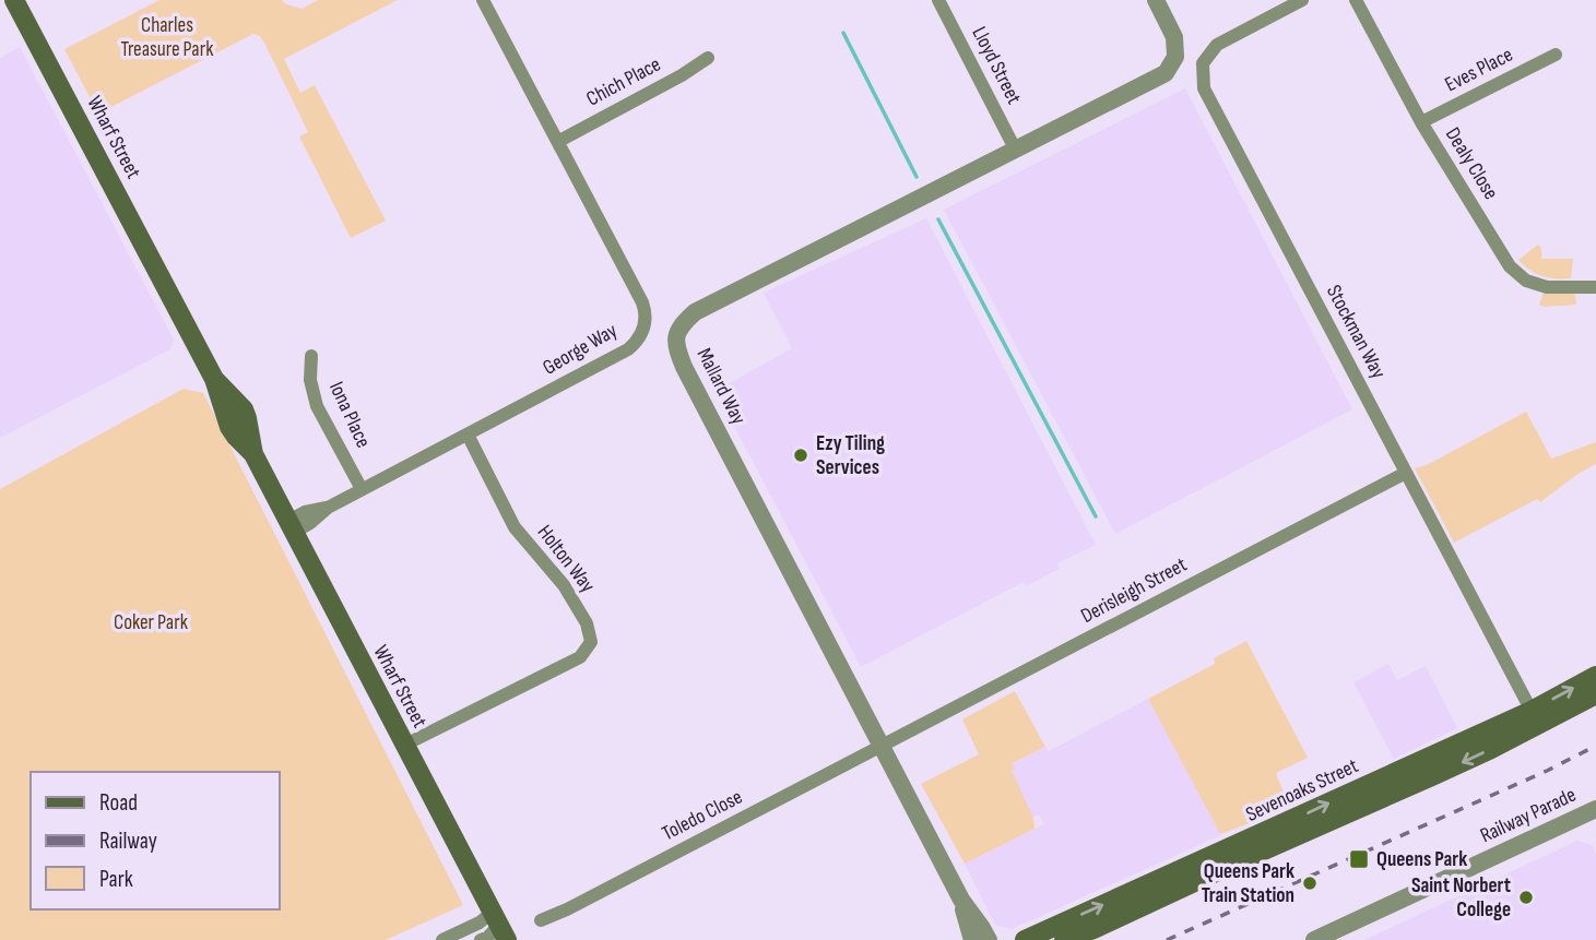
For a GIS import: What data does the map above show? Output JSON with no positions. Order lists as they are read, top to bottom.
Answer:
{
  "streets": {
    "main road": ["Wharf Street", "Sevenoaks Street"],
    "street": [
      "Lloyd Street",
      "Eves Place",
      "Chich Place",
      "Dealy Close",
      "Stockman Way",
      "George Way",
      "Mallard Way",
      "Iona Place",
      "Holton Way",
      "Derisleigh Street",
      "Toledo Close",
      "Railway Parade"
    ]
  },
  "crossings": [
    ["Lloyd Street", "Mallard Way"],
    ["Eves Place", "Dealy Close"],
    ["Chich Place", "George Way"],
    ["Wharf Street", "George Way"],
    ["Wharf Street", "Holton Way"],
    ["Stockman Way", "Derisleigh Street"],
    ["Stockman Way", "Sevenoaks Street"],
    ["George Way", "Iona Place"],
    ["George Way", "Holton Way"],
    ["Mallard Way", "Derisleigh Street"],
    ["Mallard Way", "Toledo Close"],
    ["Derisleigh Street", "Toledo Close"]
  ],
  "parks": ["Charles Treasure Park", "Coker Park"],
  "places": {
    "other": ["Ezy Tiling Services", "Queens Park Train Station", "Saint Norbert College"],
    "transit": ["Queens Park"]
  },
  "legend": ["Road", "Railway", "Park"]
}
